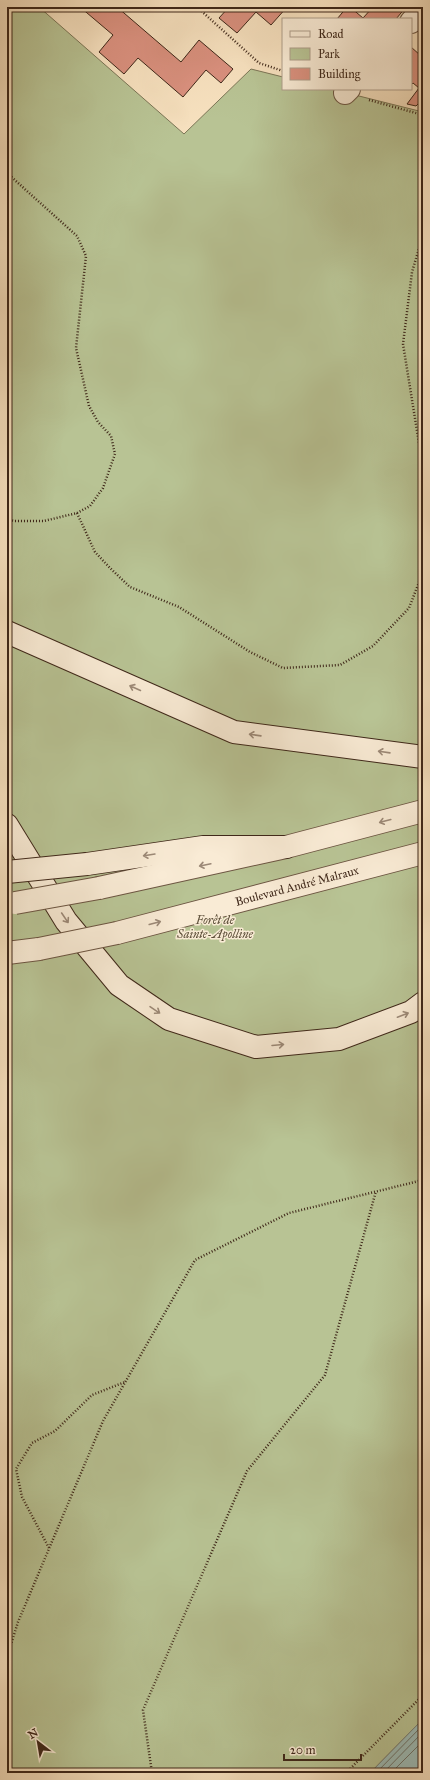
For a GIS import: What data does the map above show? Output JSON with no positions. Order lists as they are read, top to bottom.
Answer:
{
  "streets": {
    "main road": ["Boulevard André Malraux"]
  },
  "parks": ["Forêt de Sainte-Apolline"],
  "legend": ["Road", "Park", "Building"],
  "scale_bar": "20 m",
  "north": "top left"
}
